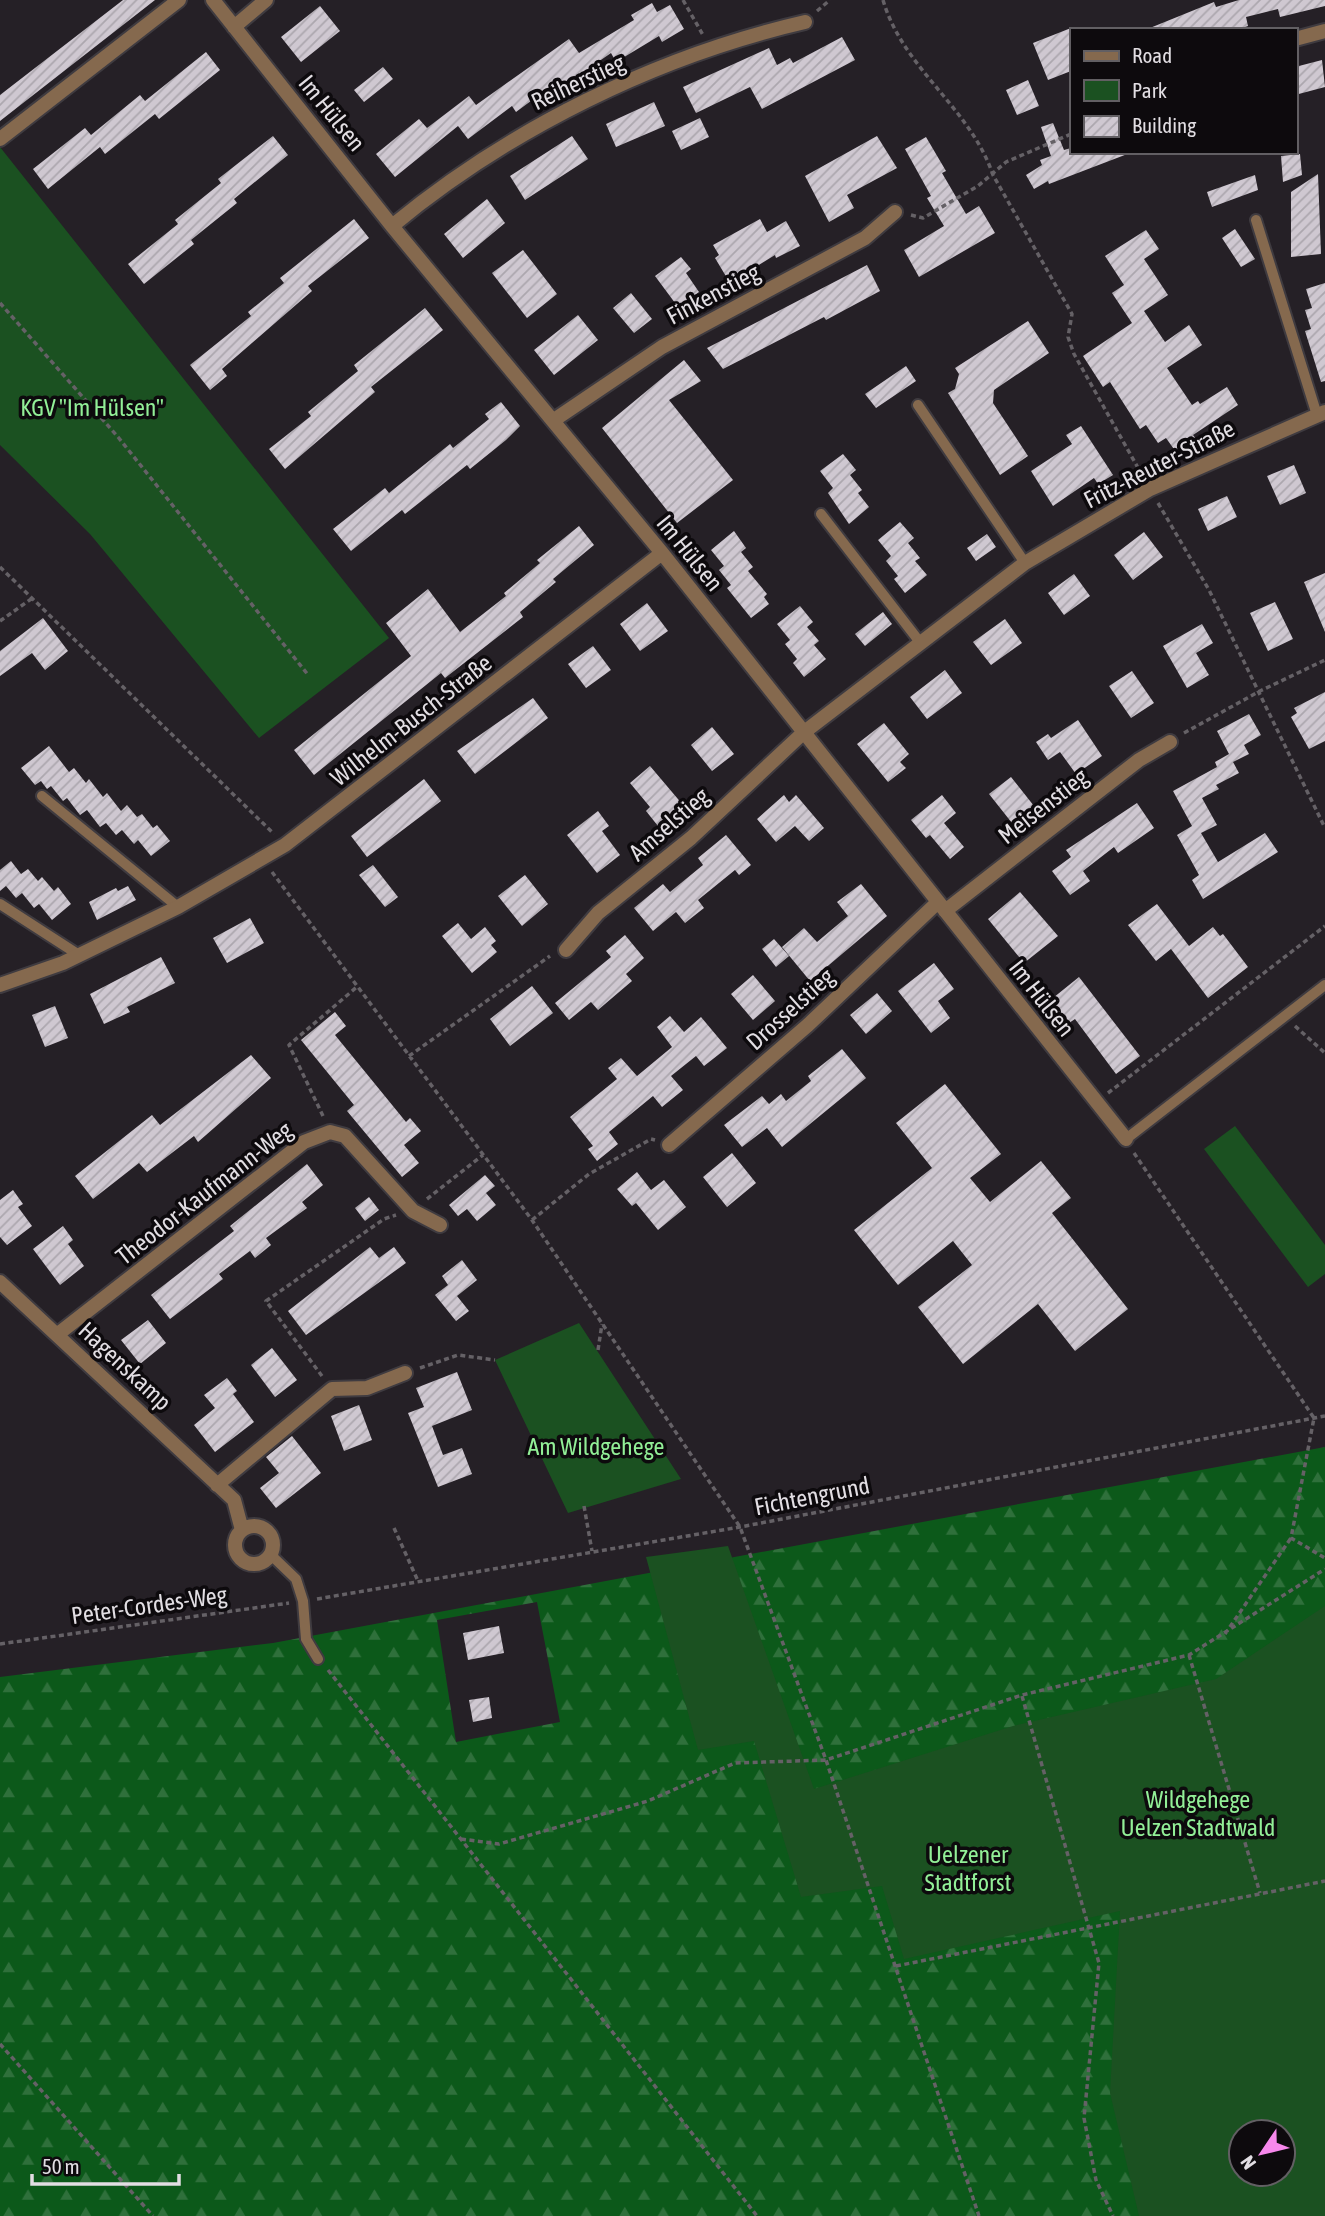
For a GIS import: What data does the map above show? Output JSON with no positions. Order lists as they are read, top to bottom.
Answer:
{
  "streets": {
    "street": [
      "Reiherstieg",
      "Im Hülsen",
      "Finkenstieg",
      "Fritz-Reuter-Straße",
      "Wilhelm-Busch-Straße",
      "Meisenstieg",
      "Amselstieg",
      "Drosselstieg",
      "Theodor-Kaufmann-Weg",
      "Hagenskamp"
    ],
    "path": ["Fichtengrund", "Peter-Cordes-Weg"]
  },
  "crossings": [
    ["Reiherstieg", "Im Hülsen"],
    ["Im Hülsen", "Finkenstieg"],
    ["Im Hülsen", "Fritz-Reuter-Straße"],
    ["Im Hülsen", "Wilhelm-Busch-Straße"],
    ["Im Hülsen", "Meisenstieg"],
    ["Im Hülsen", "Amselstieg"],
    ["Im Hülsen", "Drosselstieg"],
    ["Fritz-Reuter-Straße", "Amselstieg"],
    ["Meisenstieg", "Drosselstieg"],
    ["Theodor-Kaufmann-Weg", "Hagenskamp"],
    ["Fichtengrund", "Peter-Cordes-Weg"]
  ],
  "parks": [
    "KGV \"Im Hülsen\"",
    "Am Wildgehege",
    "Wildgehege Uelzen Stadtwald",
    "Uelzener Stadtforst"
  ],
  "legend": ["Road", "Park", "Building"],
  "scale_bar": "50 m",
  "north": "bottom left"
}
